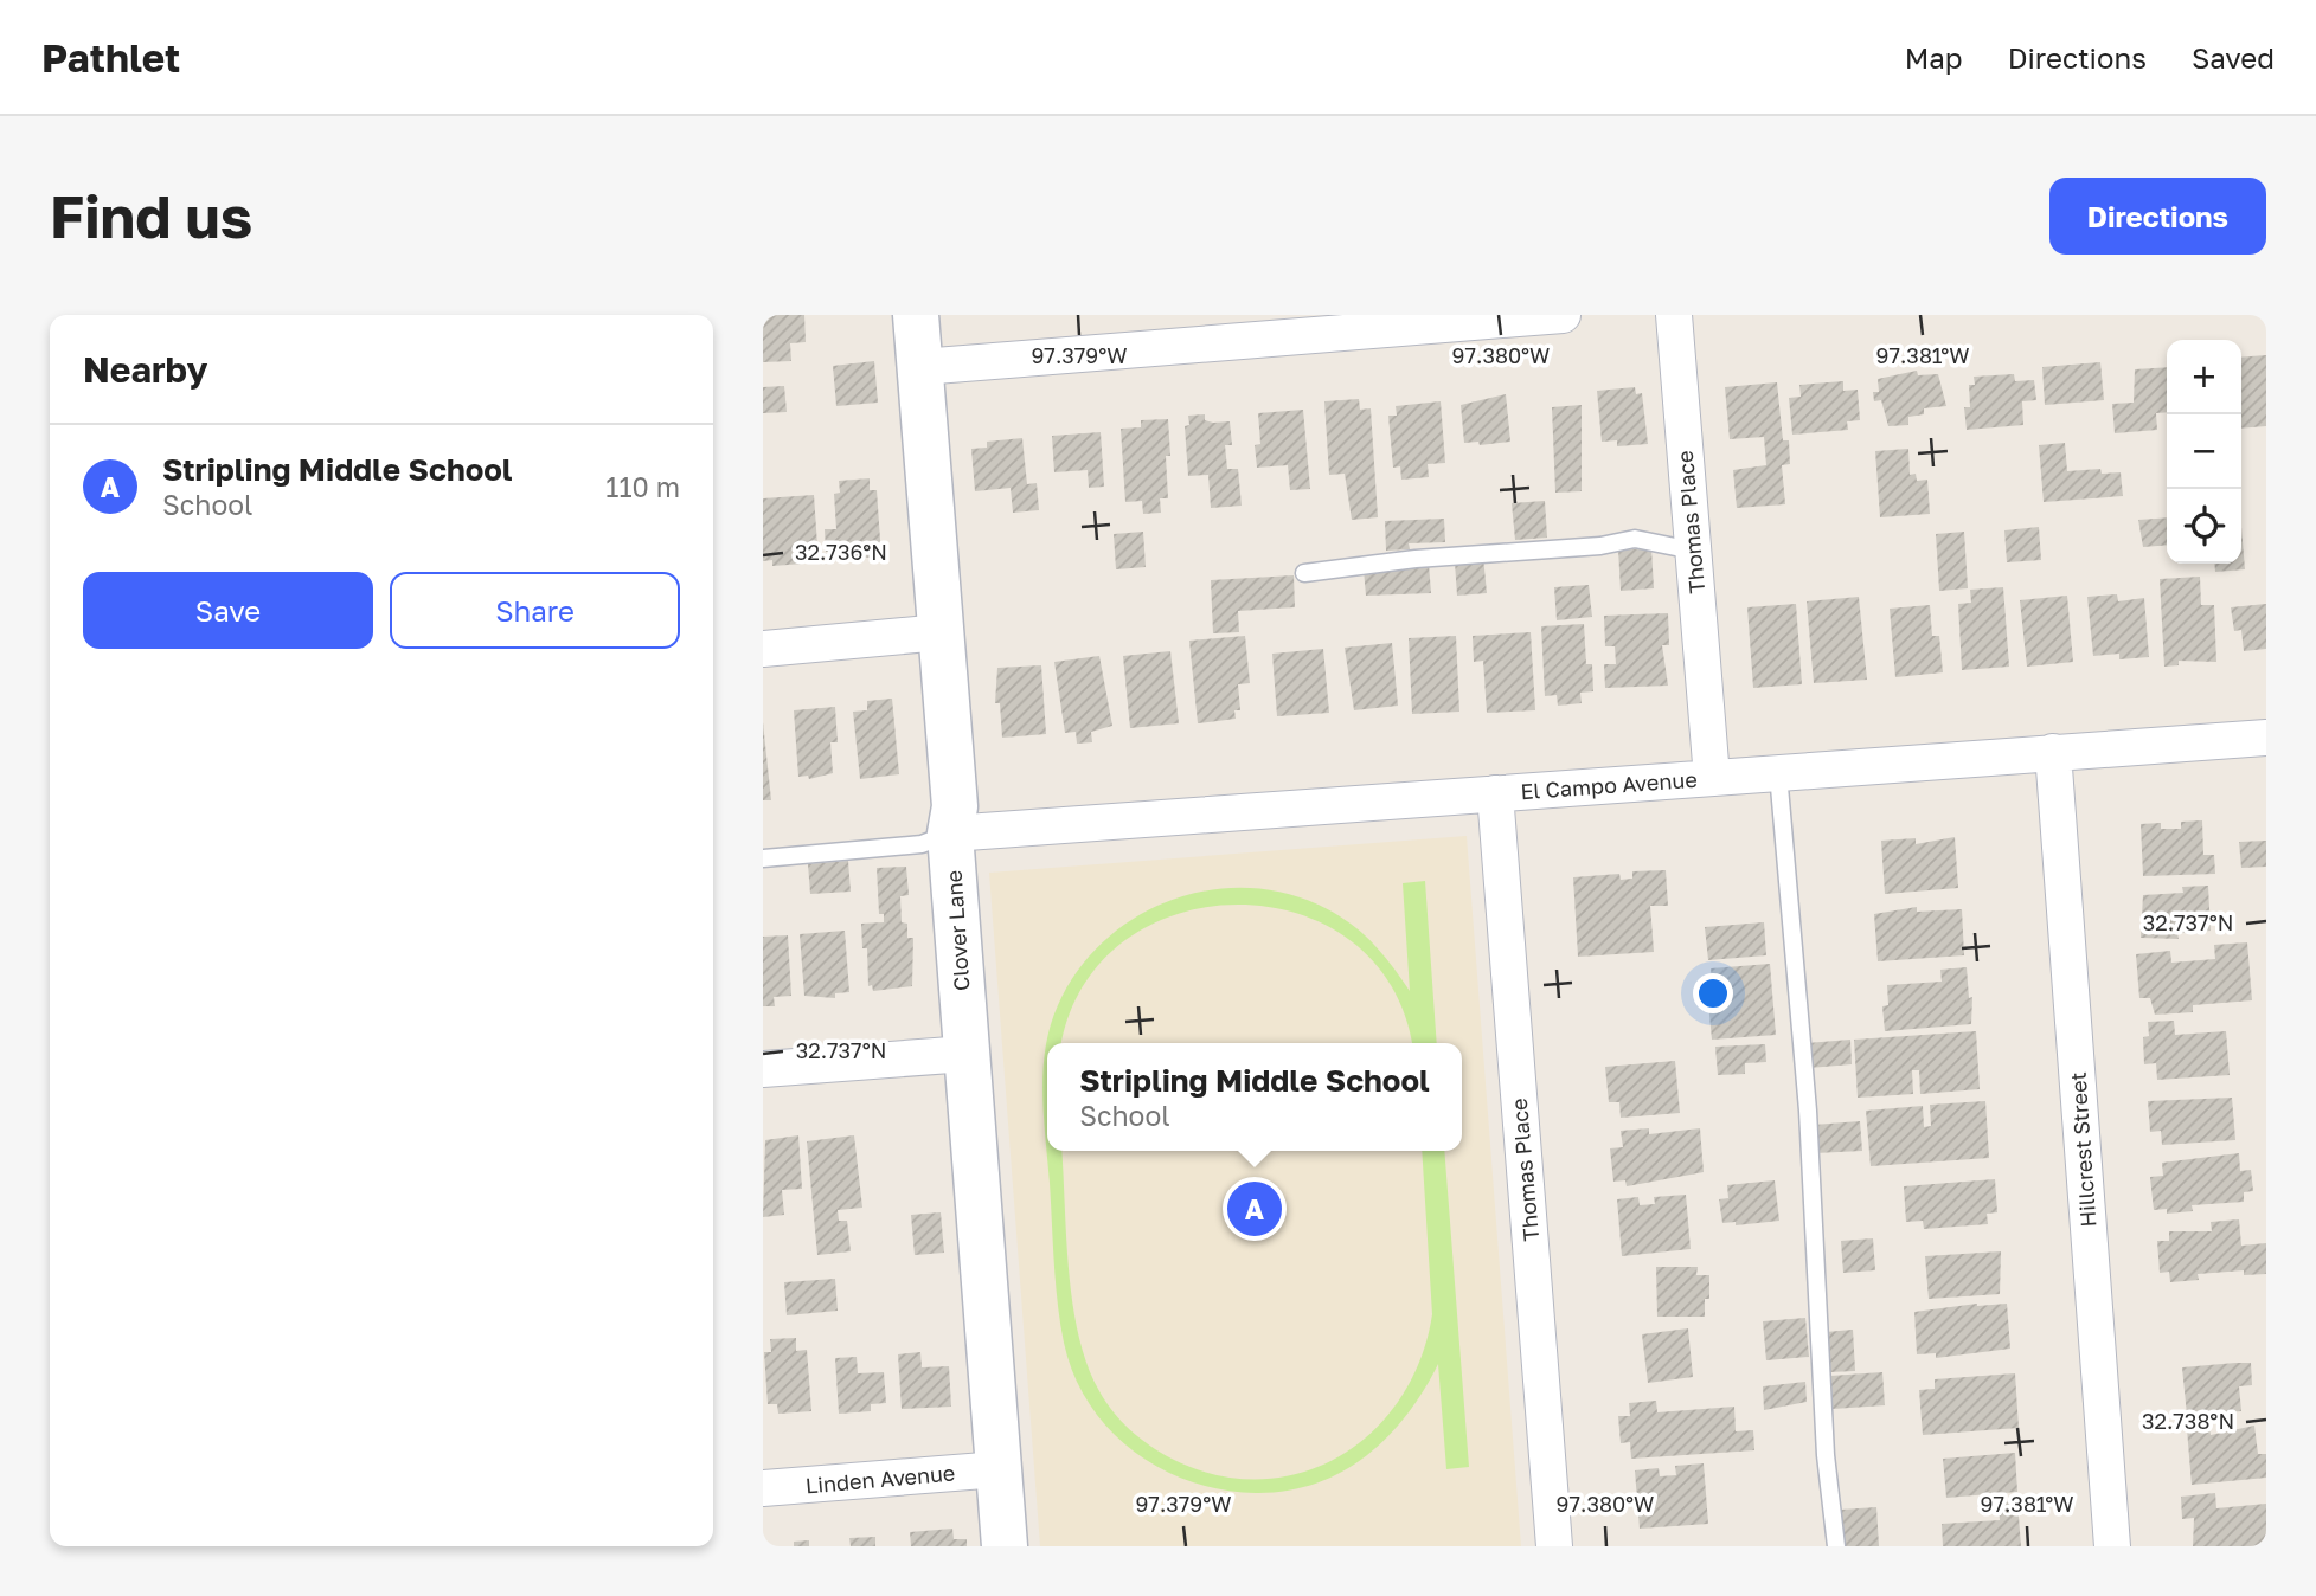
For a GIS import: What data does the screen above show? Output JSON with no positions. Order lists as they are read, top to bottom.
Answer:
{
  "streets": {
    "street": [
      "Thomas Place",
      "El Campo Avenue",
      "Clover Lane",
      "Hillcrest Street",
      "Linden Avenue"
    ]
  },
  "crossings": [
    ["Thomas Place", "El Campo Avenue"],
    ["El Campo Avenue", "Clover Lane"],
    ["El Campo Avenue", "Hillcrest Street"],
    ["Clover Lane", "Linden Avenue"]
  ],
  "page": {
    "header": "Pathlet",
    "nav": ["Map", "Directions", "Saved"],
    "buttons": [
      "Directions",
      ["Save", "Share"]
    ],
    "title": "Find us",
    "heading": "Nearby",
    "map_buttons": ["+", "−"],
    "list": [
      {
        "mark": "A",
        "name": "Stripling Middle School",
        "note": "School",
        "value": "110 m"
      }
    ],
    "popup": ["Stripling Middle School", "School"],
    "pins": "A"
  },
  "coordinates": [
    "97.379°W",
    "97.380°W",
    "97.381°W",
    "32.736°N",
    "32.737°N",
    "32.738°N"
  ]
}
